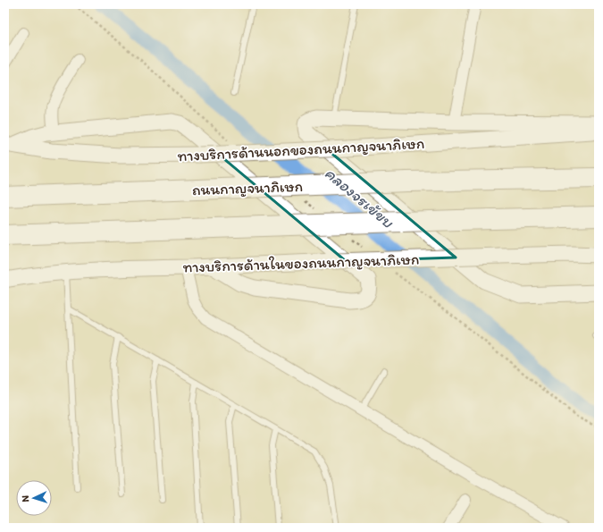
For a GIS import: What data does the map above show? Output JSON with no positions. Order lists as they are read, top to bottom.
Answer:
{
  "streets": {
    "highway": ["ถนนกาญจนาภิเษก"],
    "main road": ["ทางบริการด้านนอกของถนนกาญจนาภิเษก", "ทางบริการด้านในของถนนกาญจนาภิเษก"]
  },
  "water": ["คลองจรเข้ขบ"],
  "north": "left"
}
